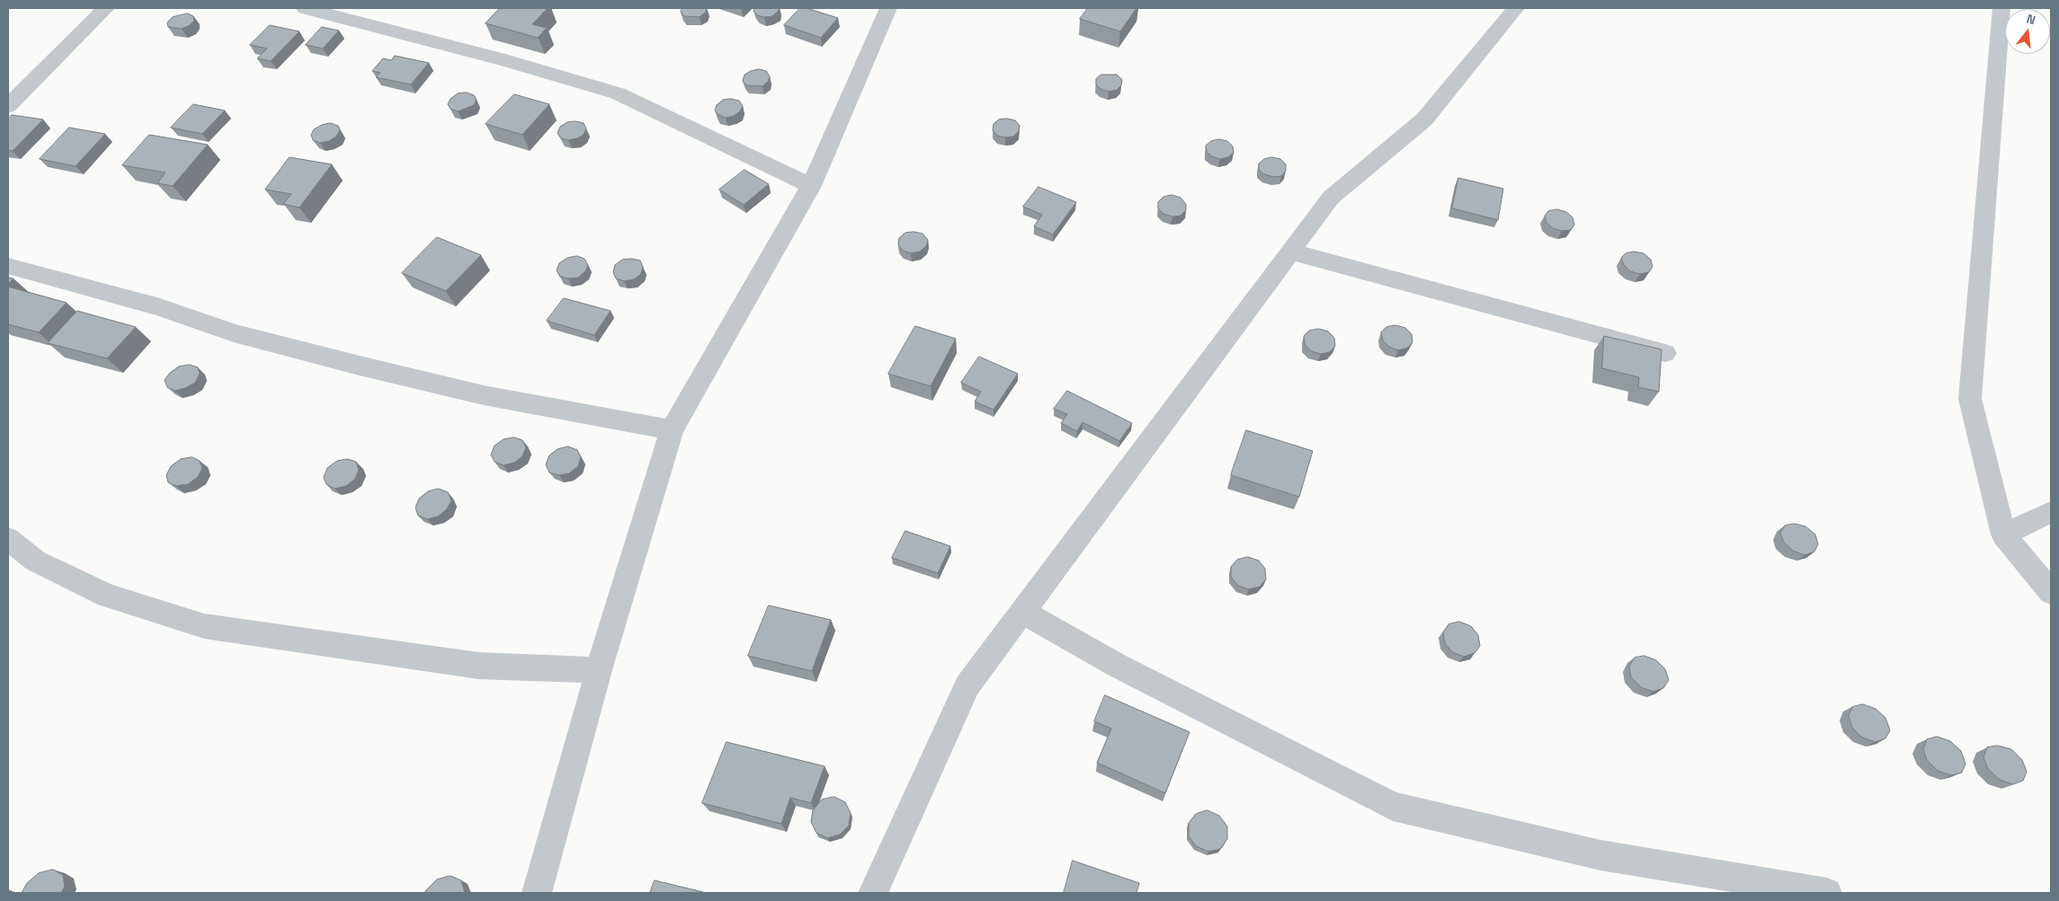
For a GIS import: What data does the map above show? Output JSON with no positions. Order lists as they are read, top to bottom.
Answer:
{
  "north": "top"
}
